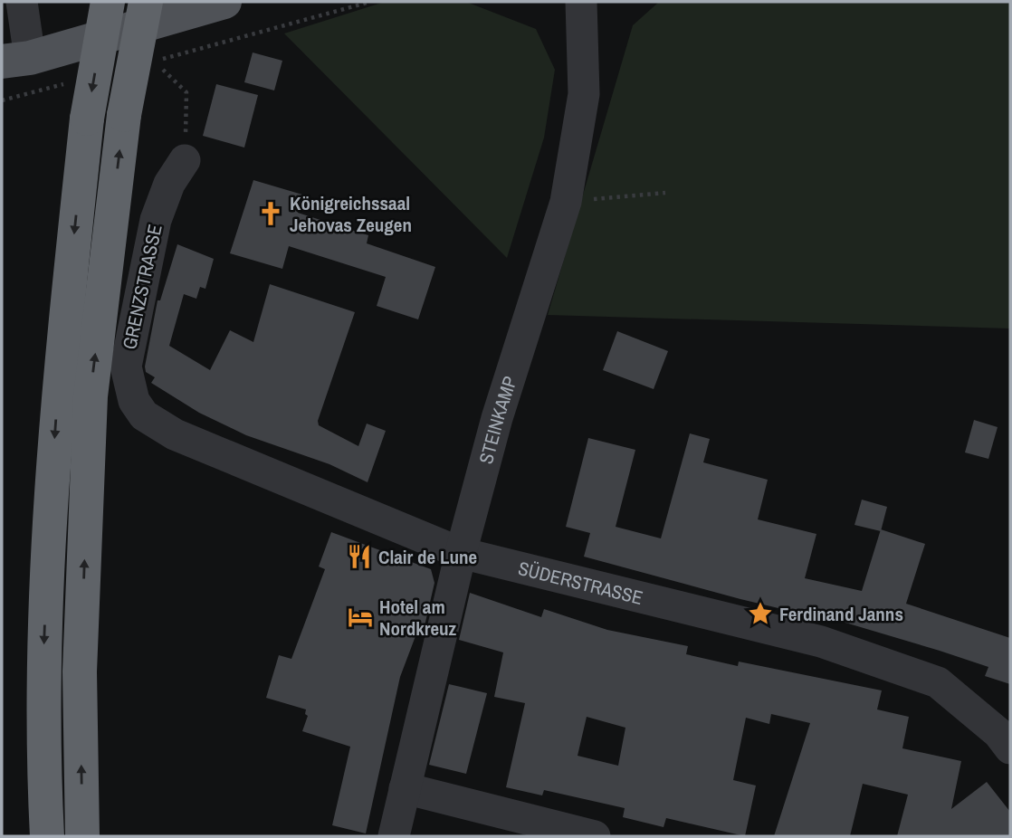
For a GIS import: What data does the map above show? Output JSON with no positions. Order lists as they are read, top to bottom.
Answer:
{
  "streets": {
    "street": ["GRENZSTRASSE", "STEINKAMP", "SÜDERSTRASSE"]
  },
  "crossings": [
    ["GRENZSTRASSE", "SÜDERSTRASSE"],
    ["STEINKAMP", "SÜDERSTRASSE"]
  ],
  "places": {
    "church": ["Königreichssaal Jehovas Zeugen"],
    "restaurant": ["Clair de Lune"],
    "place": ["Ferdinand Janns"],
    "hotel": ["Hotel am Nordkreuz"]
  }
}
